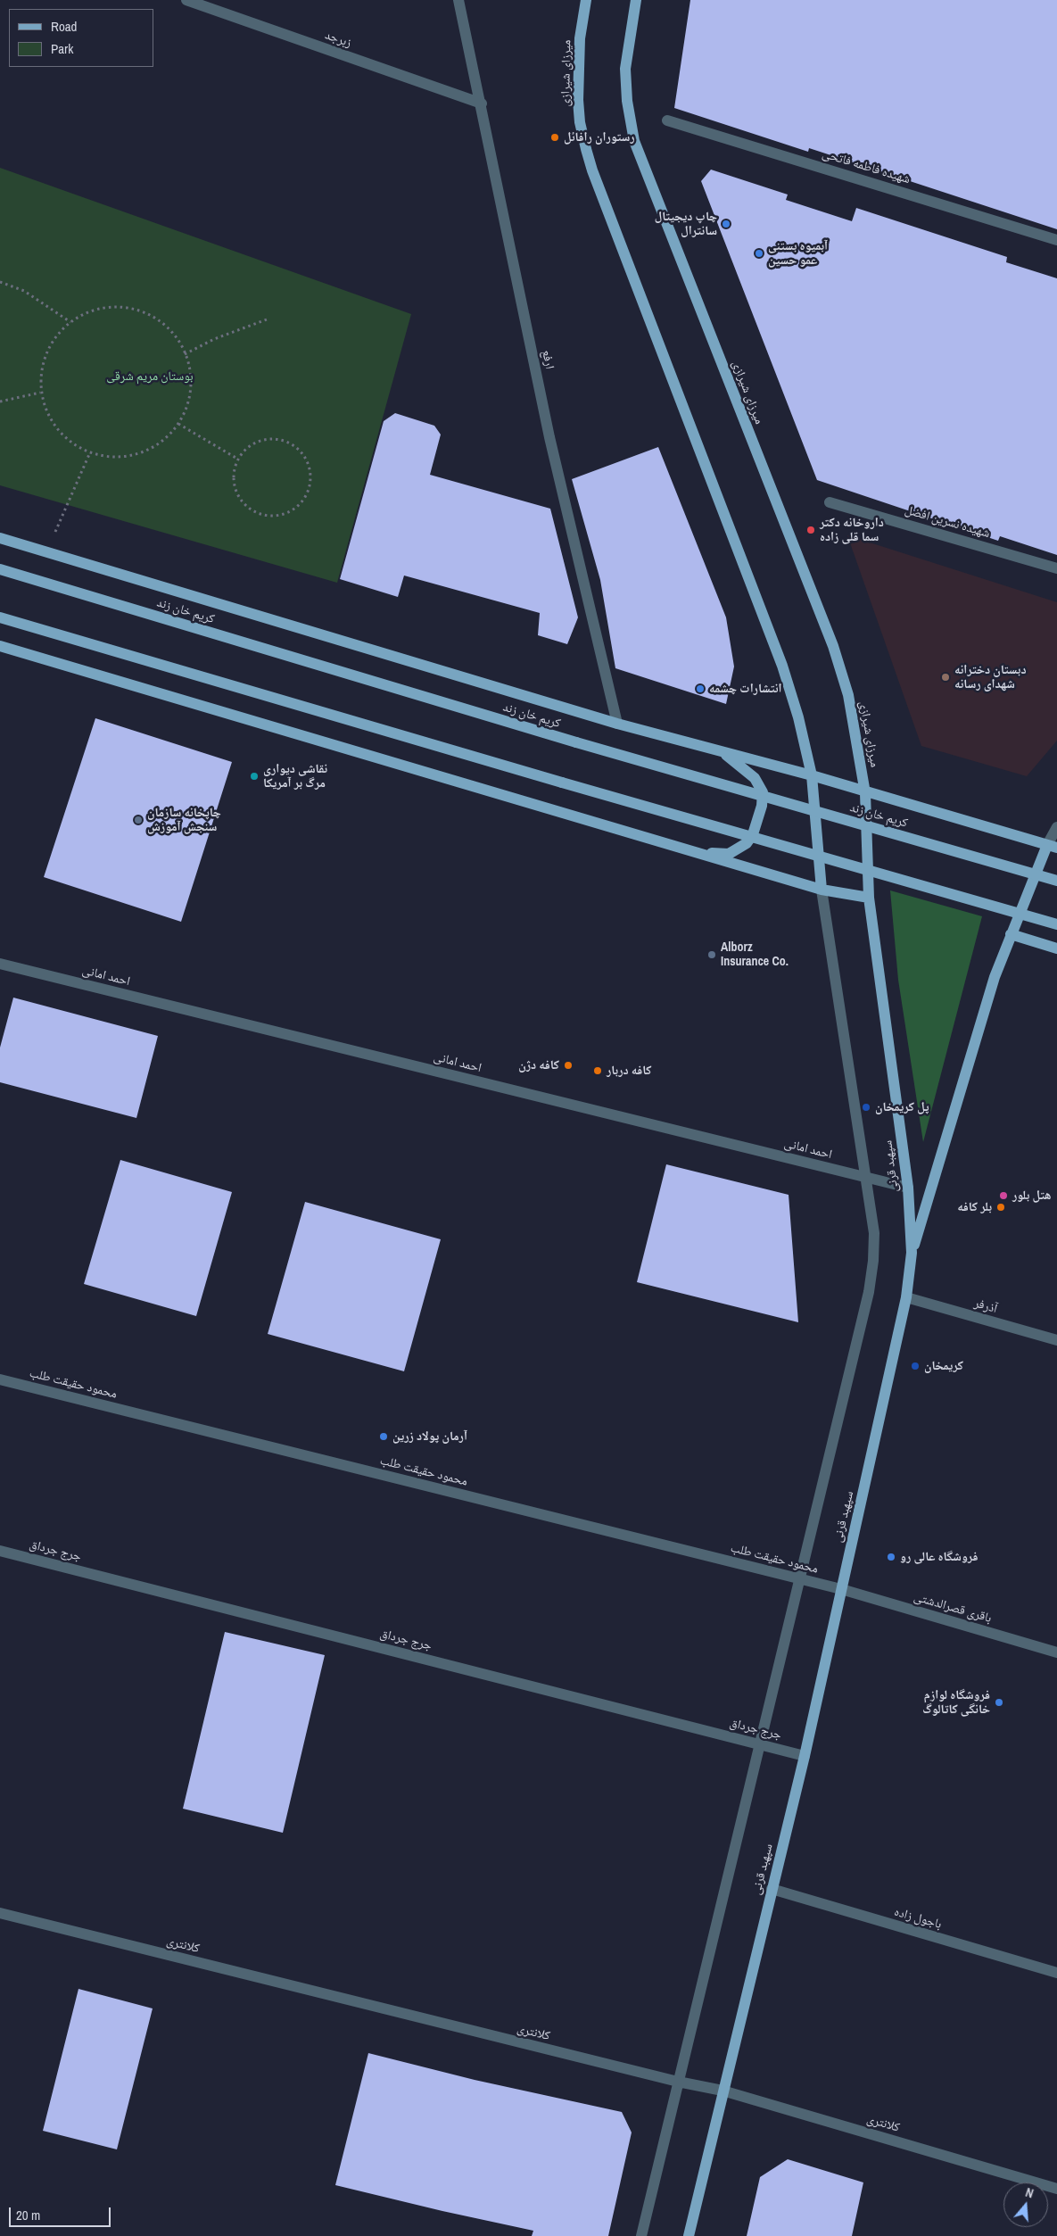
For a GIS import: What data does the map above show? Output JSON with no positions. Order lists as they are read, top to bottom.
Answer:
{
  "streets": {
    "main road": ["میرزای شیرازی", "کریم خان زند", "سپهبد قرنی"],
    "street": [
      "زبرجد",
      "شهیده فاطمه فاتحی",
      "ارفع",
      "شهیده نسرین افضل",
      "احمد امانی",
      "آذرفر",
      "محمود حقیقت طلب",
      "جرج جرداق",
      "باقری قصرالدشتی",
      "باجول زاده",
      "کلانتری"
    ]
  },
  "crossings": [
    ["زبرجد", "ارفع"],
    ["میرزای شیرازی", "کریم خان زند"],
    ["میرزای شیرازی", "سپهبد قرنی"],
    ["ارفع", "کریم خان زند"],
    ["کریم خان زند", "سپهبد قرنی"],
    ["احمد امانی", "سپهبد قرنی"],
    ["سپهبد قرنی", "آذرفر"],
    ["سپهبد قرنی", "محمود حقیقت طلب"],
    ["سپهبد قرنی", "جرج جرداق"],
    ["سپهبد قرنی", "باقری قصرالدشتی"],
    ["سپهبد قرنی", "باجول زاده"],
    ["سپهبد قرنی", "کلانتری"],
    ["محمود حقیقت طلب", "باقری قصرالدشتی"]
  ],
  "parks": ["بوستان مریم شرقی"],
  "places": [
    "رستوران رافائل",
    "چاپ دیجیتال سانترال",
    "آبمیوه بستنی عمو حسین",
    "داروخانه دکتر سما قلی زاده",
    "دبستان دخترانه شهدای رسانه",
    "انتشارات چشمه",
    "نقاشی دیواری مرگ بر آمریکا",
    "چاپخانه سازمان سنجش آموزش",
    "Alborz Insurance Co.",
    "کافه دژن",
    "کافه دربار",
    "پل کریمخان",
    "هتل بلور",
    "بلر کافه",
    "کریمخان",
    "آرمان پولاد زرین",
    "فروشگاه عالی رو",
    "فروشگاه لوازم خانگی کاتالوگ"
  ],
  "legend": ["Road", "Park"],
  "scale_bar": "20 m",
  "north": "top"
}
